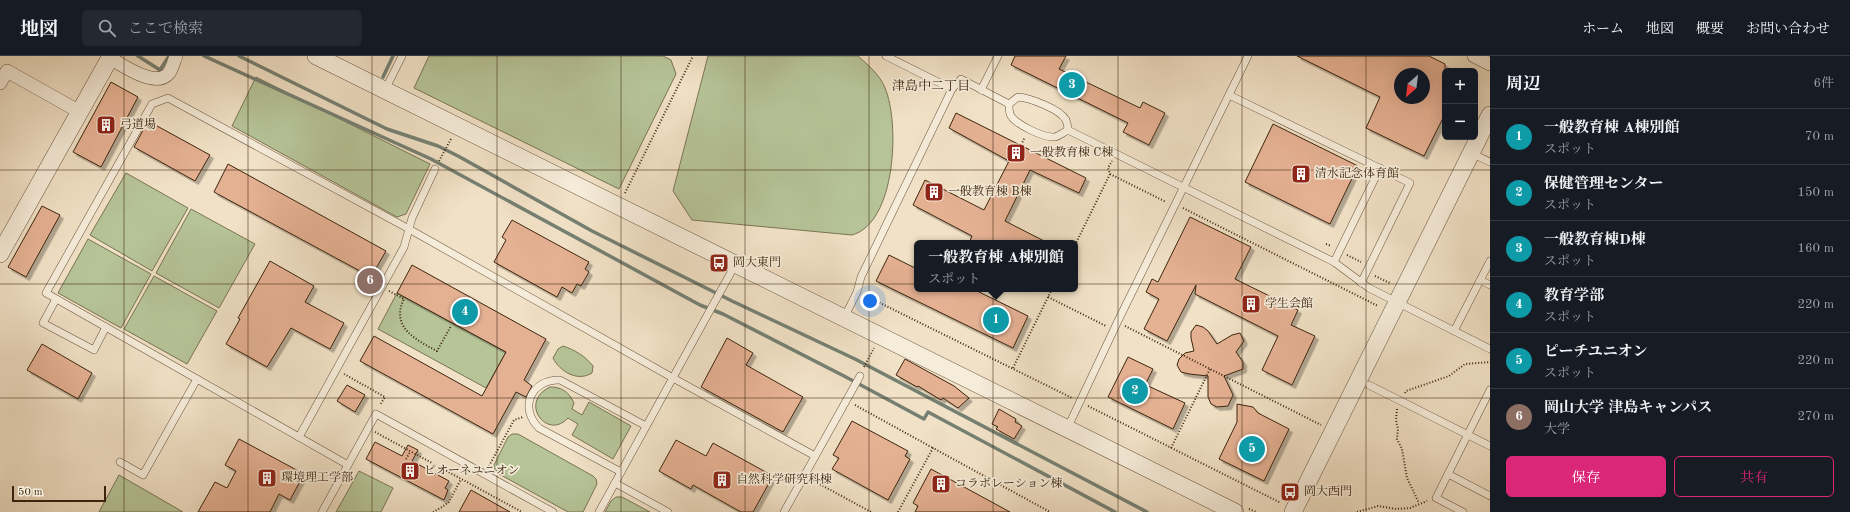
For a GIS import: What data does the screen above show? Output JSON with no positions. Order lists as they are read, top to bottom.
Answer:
{
  "districts": ["津島中二丁目"],
  "places": {
    "building": [
      "弓道場",
      "一般教育棟 C棟",
      "清水記念体育館",
      "一般教育棟 B棟",
      "学生会館",
      "ピオーネユニオン",
      "環境理工学部",
      "自然科学研究科棟",
      "コラボレーション棟"
    ],
    "bus stop": ["岡大東門", "岡大西門"]
  },
  "scale_bar": "50 m",
  "north": "bottom left",
  "page": {
    "header": "地図",
    "search": "ここで検索",
    "nav": [
      "ホーム",
      "地図",
      "概要",
      "お問い合わせ"
    ],
    "heading": ["周辺", "6件"],
    "map_buttons": ["+", "−"],
    "pins": [
      "3",
      "6",
      "4",
      "1",
      "2",
      "5"
    ],
    "list": [
      {
        "mark": "1",
        "name": "一般教育棟 A棟別館",
        "note": "スポット",
        "value": "70 m"
      },
      {
        "mark": "2",
        "name": "保健管理センター",
        "note": "スポット",
        "value": "150 m"
      },
      {
        "mark": "3",
        "name": "一般教育棟D棟",
        "note": "スポット",
        "value": "160 m"
      },
      {
        "mark": "4",
        "name": "教育学部",
        "note": "スポット",
        "value": "220 m"
      },
      {
        "mark": "5",
        "name": "ピーチユニオン",
        "note": "スポット",
        "value": "220 m"
      },
      {
        "mark": "6",
        "name": "岡山大学 津島キャンパス",
        "note": "大学",
        "value": "270 m"
      }
    ],
    "popup": ["一般教育棟 A棟別館", "スポット"],
    "buttons": ["保存", "共有"],
    "scale": "50 m"
  }
}
